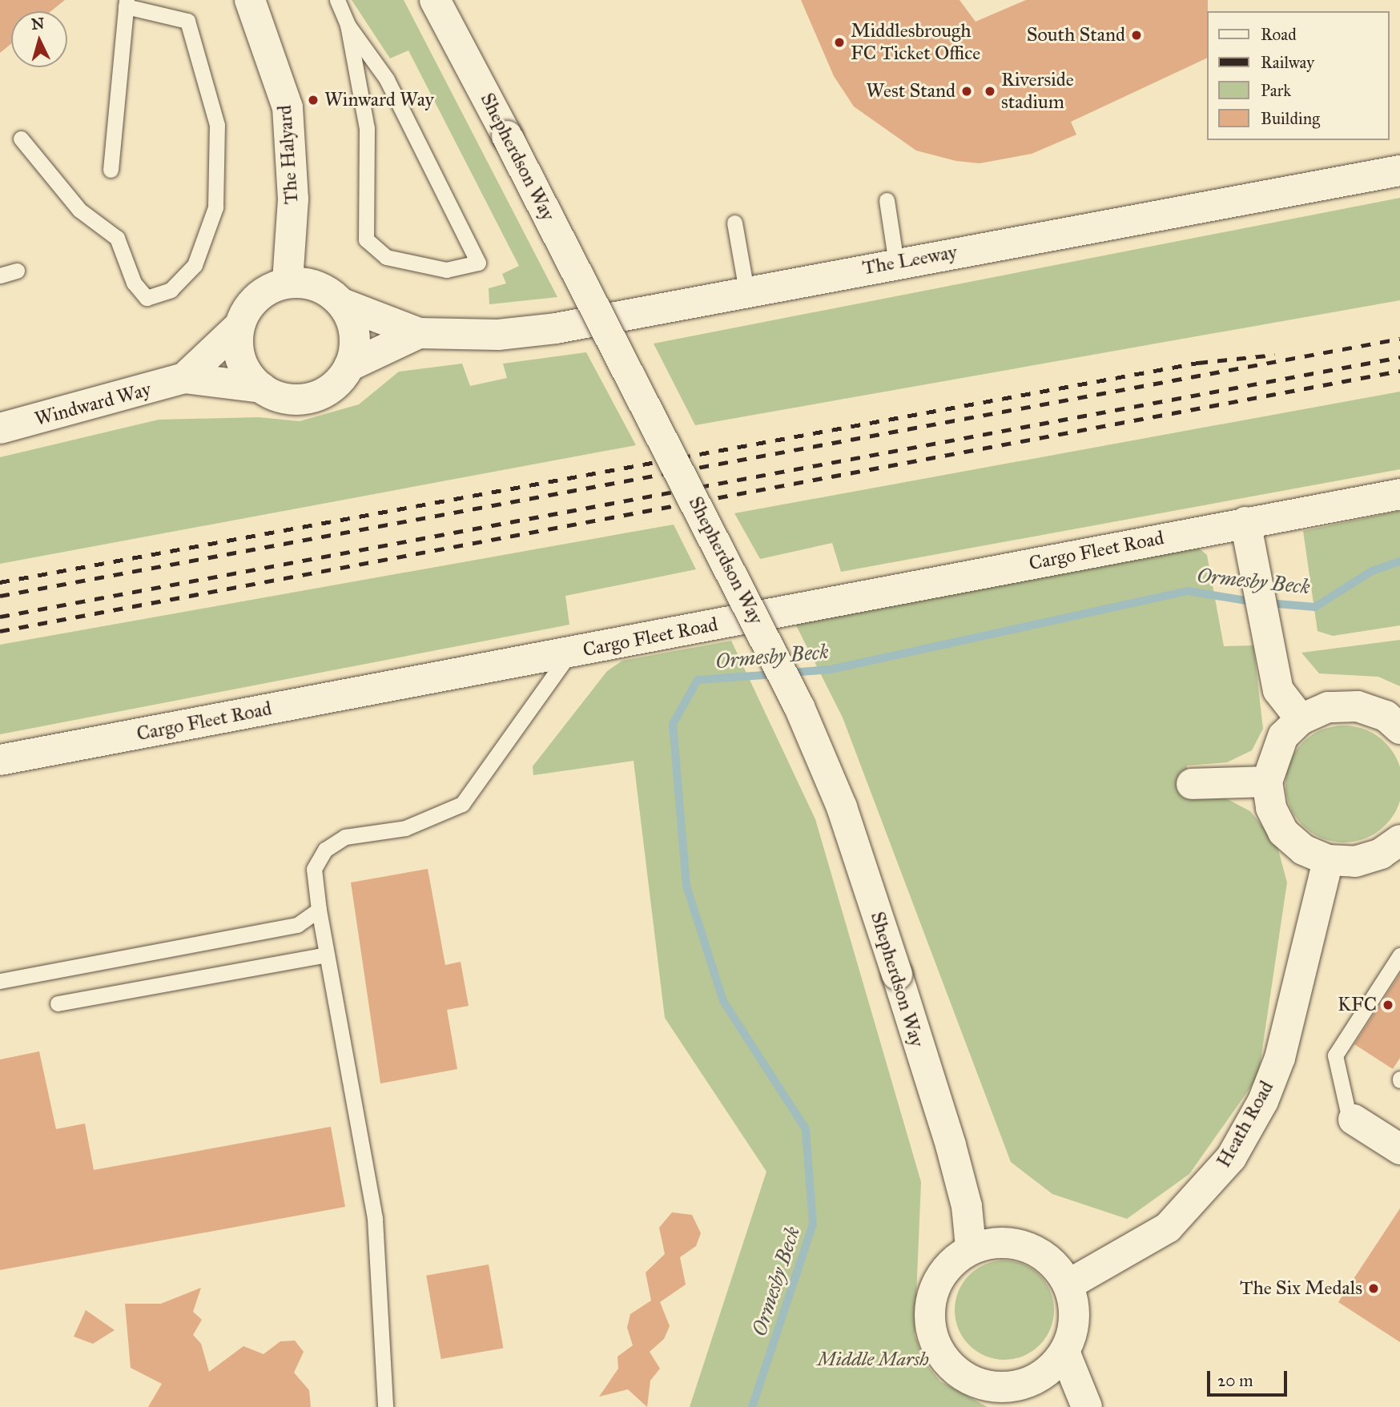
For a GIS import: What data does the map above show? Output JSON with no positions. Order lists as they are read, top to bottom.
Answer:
{
  "streets": {
    "street": [
      "The Halyard",
      "Shepherdson Way",
      "The Leeway",
      "Windward Way",
      "Cargo Fleet Road",
      "Heath Road"
    ]
  },
  "crossings": [
    ["The Halyard", "The Leeway"],
    ["The Halyard", "Windward Way"],
    ["Shepherdson Way", "Heath Road"],
    ["The Leeway", "Windward Way"]
  ],
  "water": ["Ormesby Beck"],
  "parks": ["Middle Marsh"],
  "places": [
    "South Stand",
    "Middlesbrough FC Ticket Office",
    "West Stand",
    "Riverside stadium",
    "Winward Way",
    "KFC",
    "The Six Medals"
  ],
  "legend": [
    "Road",
    "Railway",
    "Park",
    "Building"
  ],
  "scale_bar": "20 m",
  "north": "top"
}
